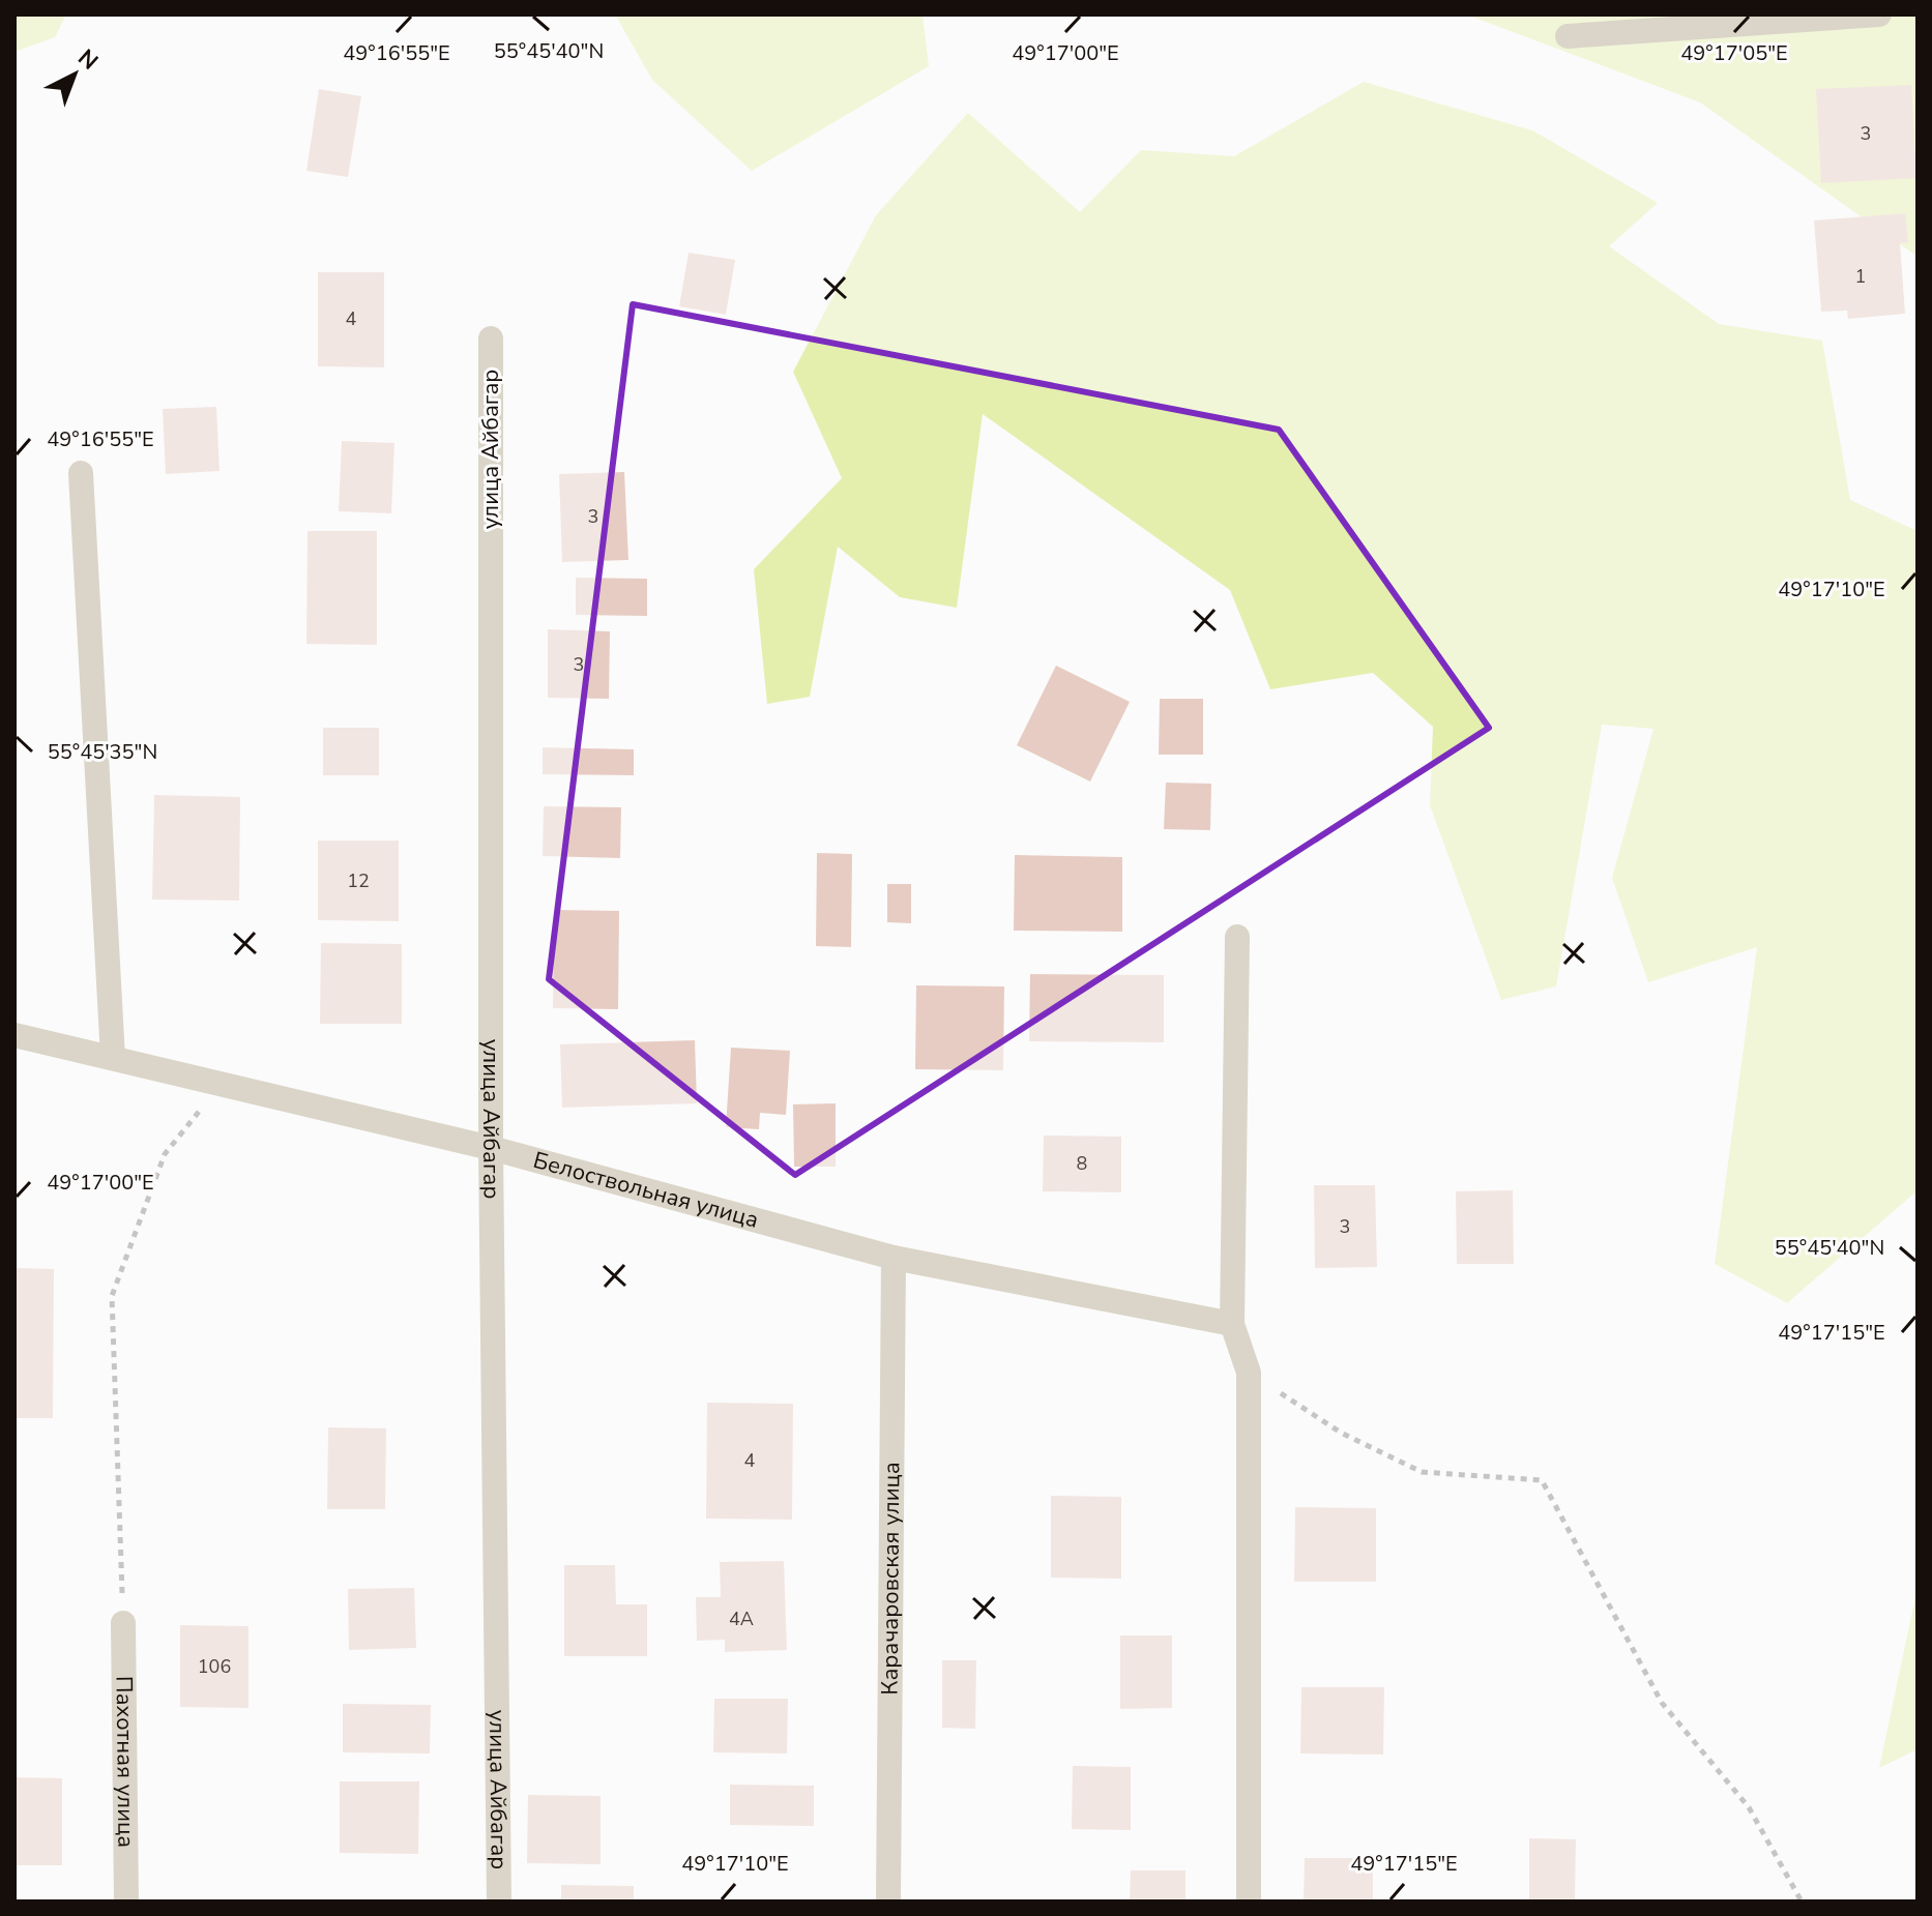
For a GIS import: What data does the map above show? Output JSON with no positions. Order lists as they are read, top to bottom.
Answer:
{
  "streets": {
    "street": [
      "улица Айбагар",
      "Белоствольная улица",
      "Карачаровская улица",
      "Пахотная улица"
    ]
  },
  "crossings": [
    ["улица Айбагар", "Белоствольная улица"],
    ["Белоствольная улица", "Карачаровская улица"]
  ],
  "house_numbers": [
    "3",
    "1",
    "4",
    "3",
    "3",
    "12",
    "8",
    "3",
    "4",
    "4А",
    "106"
  ],
  "north": "top right",
  "coordinates": [
    "55°45'40\"N",
    "49°16'55\"E",
    "49°17'00\"E",
    "49°17'05\"E",
    "49°17'10\"E",
    "55°45'35\"N",
    "49°17'15\"E"
  ]
}
